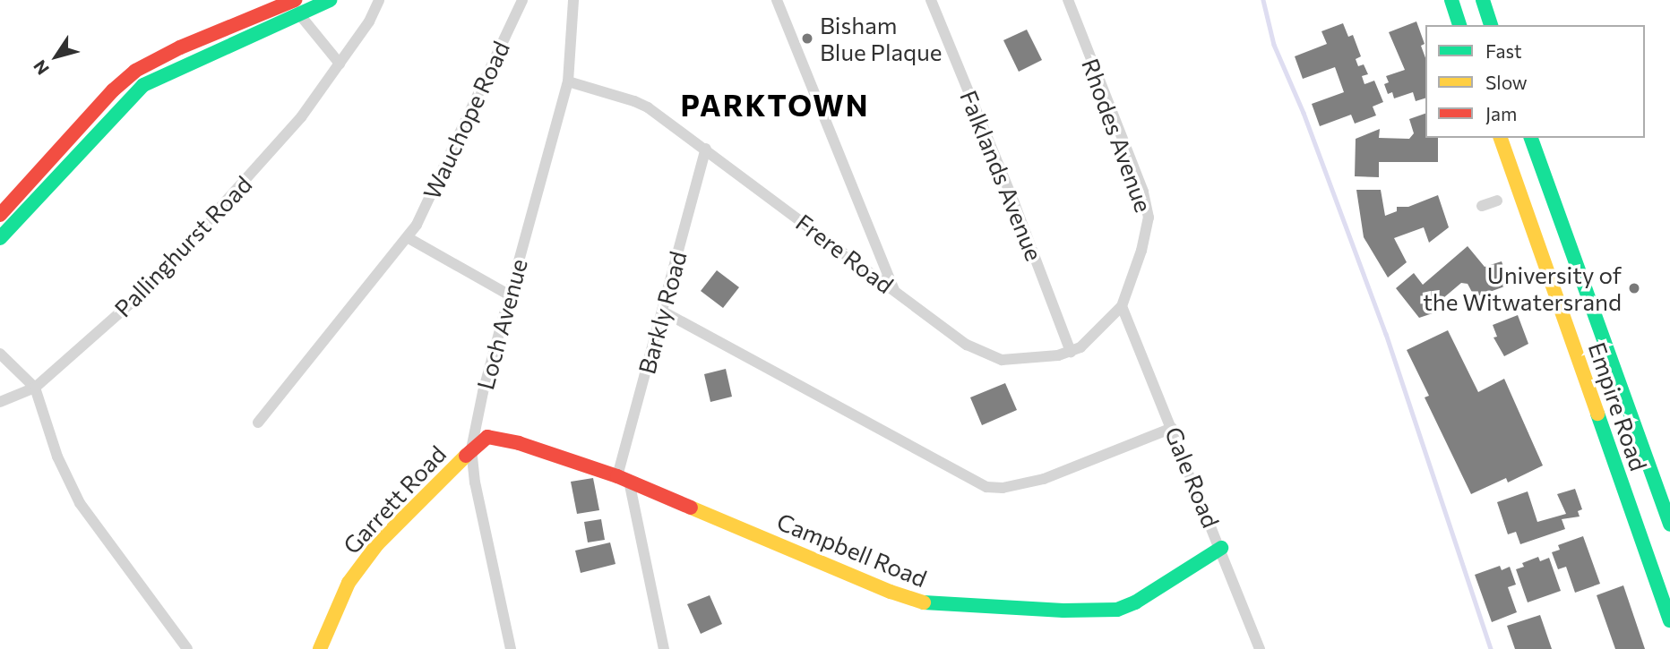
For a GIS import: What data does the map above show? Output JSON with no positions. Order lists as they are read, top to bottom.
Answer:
{
  "streets": {
    "main road": ["Empire Road", "Garrett Road", "Campbell Road"],
    "street": [
      "Wauchope Road",
      "Rhodes Avenue",
      "Falklands Avenue",
      "Pallinghurst Road",
      "Frere Road",
      "Barkly Road",
      "Loch Avenue",
      "Gale Road"
    ]
  },
  "crossings": [
    ["Rhodes Avenue", "Frere Road"],
    ["Rhodes Avenue", "Gale Road"],
    ["Falklands Avenue", "Frere Road"],
    ["Frere Road", "Barkly Road"],
    ["Frere Road", "Loch Avenue"],
    ["Frere Road", "Gale Road"],
    ["Barkly Road", "Campbell Road"],
    ["Loch Avenue", "Garrett Road"],
    ["Loch Avenue", "Campbell Road"],
    ["Gale Road", "Campbell Road"],
    ["Garrett Road", "Campbell Road"]
  ],
  "districts": ["PARKTOWN"],
  "places": ["Bisham Blue Plaque", "University of the Witwatersrand"],
  "legend": ["Fast", "Slow", "Jam"],
  "north": "bottom left"
}
